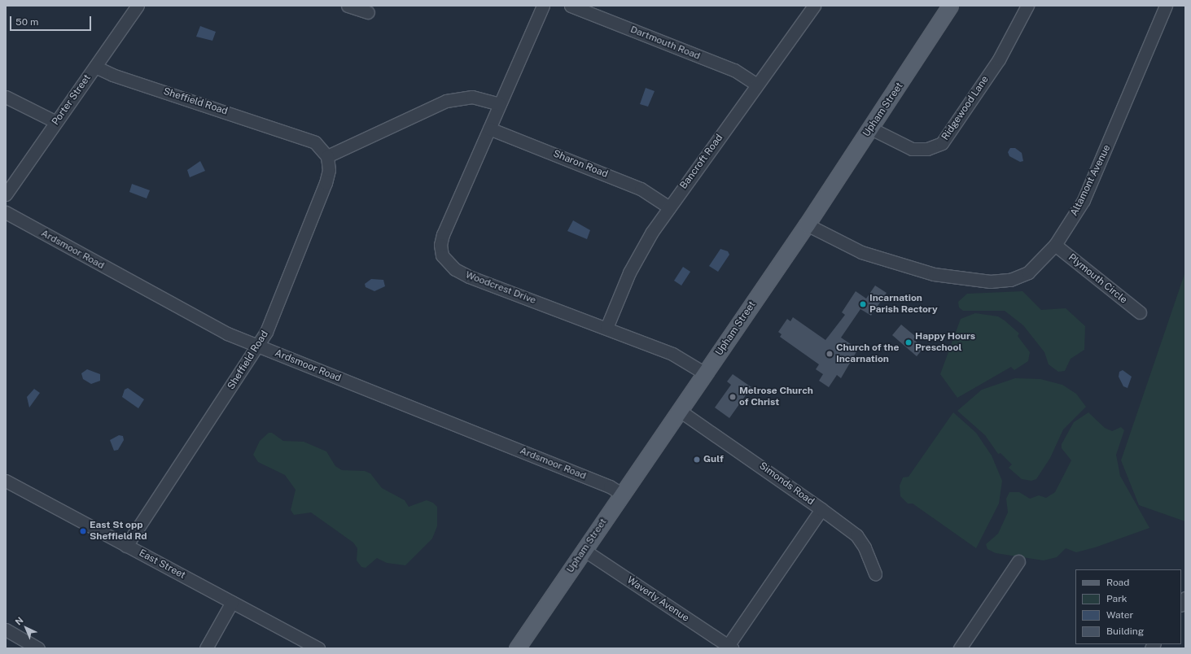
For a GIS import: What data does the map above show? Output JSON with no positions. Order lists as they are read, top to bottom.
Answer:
{
  "streets": {
    "main road": ["Upham Street"],
    "street": [
      "Dartmouth Road",
      "Porter Street",
      "Sheffield Road",
      "Ridgewood Lane",
      "Bancroft Road",
      "Sharon Road",
      "Altamont Avenue",
      "Ardsmoor Road",
      "Plymouth Circle",
      "Woodcrest Drive",
      "Simonds Road",
      "East Street",
      "Waverly Avenue"
    ]
  },
  "crossings": [
    ["Dartmouth Road", "Bancroft Road"],
    ["Porter Street", "Sheffield Road"],
    ["Sheffield Road", "Ardsmoor Road"],
    ["Sheffield Road", "East Street"],
    ["Ridgewood Lane", "Upham Street"],
    ["Upham Street", "Altamont Avenue"],
    ["Upham Street", "Ardsmoor Road"],
    ["Upham Street", "Woodcrest Drive"],
    ["Upham Street", "Simonds Road"],
    ["Upham Street", "Waverly Avenue"],
    ["Bancroft Road", "Sharon Road"],
    ["Bancroft Road", "Woodcrest Drive"],
    ["Sharon Road", "Woodcrest Drive"],
    ["Altamont Avenue", "Plymouth Circle"],
    ["Simonds Road", "Waverly Avenue"]
  ],
  "places": [
    "Incarnation Parish Rectory",
    "Happy Hours Preschool",
    "Church of the Incarnation",
    "Melrose Church of Christ",
    "Gulf",
    "East St opp Sheffield Rd"
  ],
  "legend": [
    "Road",
    "Park",
    "Water",
    "Building"
  ],
  "scale_bar": "50 m",
  "north": "top left"
}
